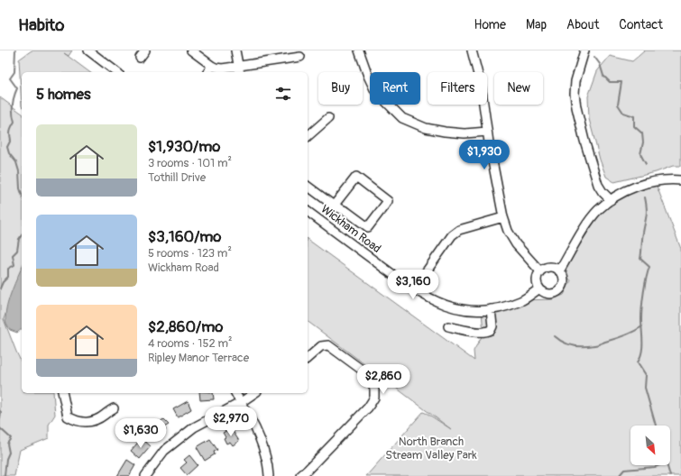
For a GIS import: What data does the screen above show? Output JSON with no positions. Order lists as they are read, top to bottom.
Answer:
{
  "streets": {
    "street": ["Wickham Road"]
  },
  "parks": ["North Branch Stream Valley Park"],
  "north": "bottom right",
  "page": {
    "header": "Habito",
    "nav": [
      "Home",
      "Map",
      "About",
      "Contact"
    ],
    "chip": [
      "Buy",
      "Rent",
      "Filters",
      "New"
    ],
    "heading": "5 homes",
    "list": [
      {
        "name": "$1,930/mo",
        "note": "3 rooms · 101 m² · Tothill Drive"
      },
      {
        "name": "$3,160/mo",
        "note": "5 rooms · 123 m² · Wickham Road"
      },
      {
        "name": "$2,860/mo",
        "note": "4 rooms · 152 m² · Ripley Manor Terrace"
      }
    ],
    "price": [
      "$1,930",
      "$3,160",
      "$2,860",
      "$2,970",
      "$1,630"
    ]
  }
}
